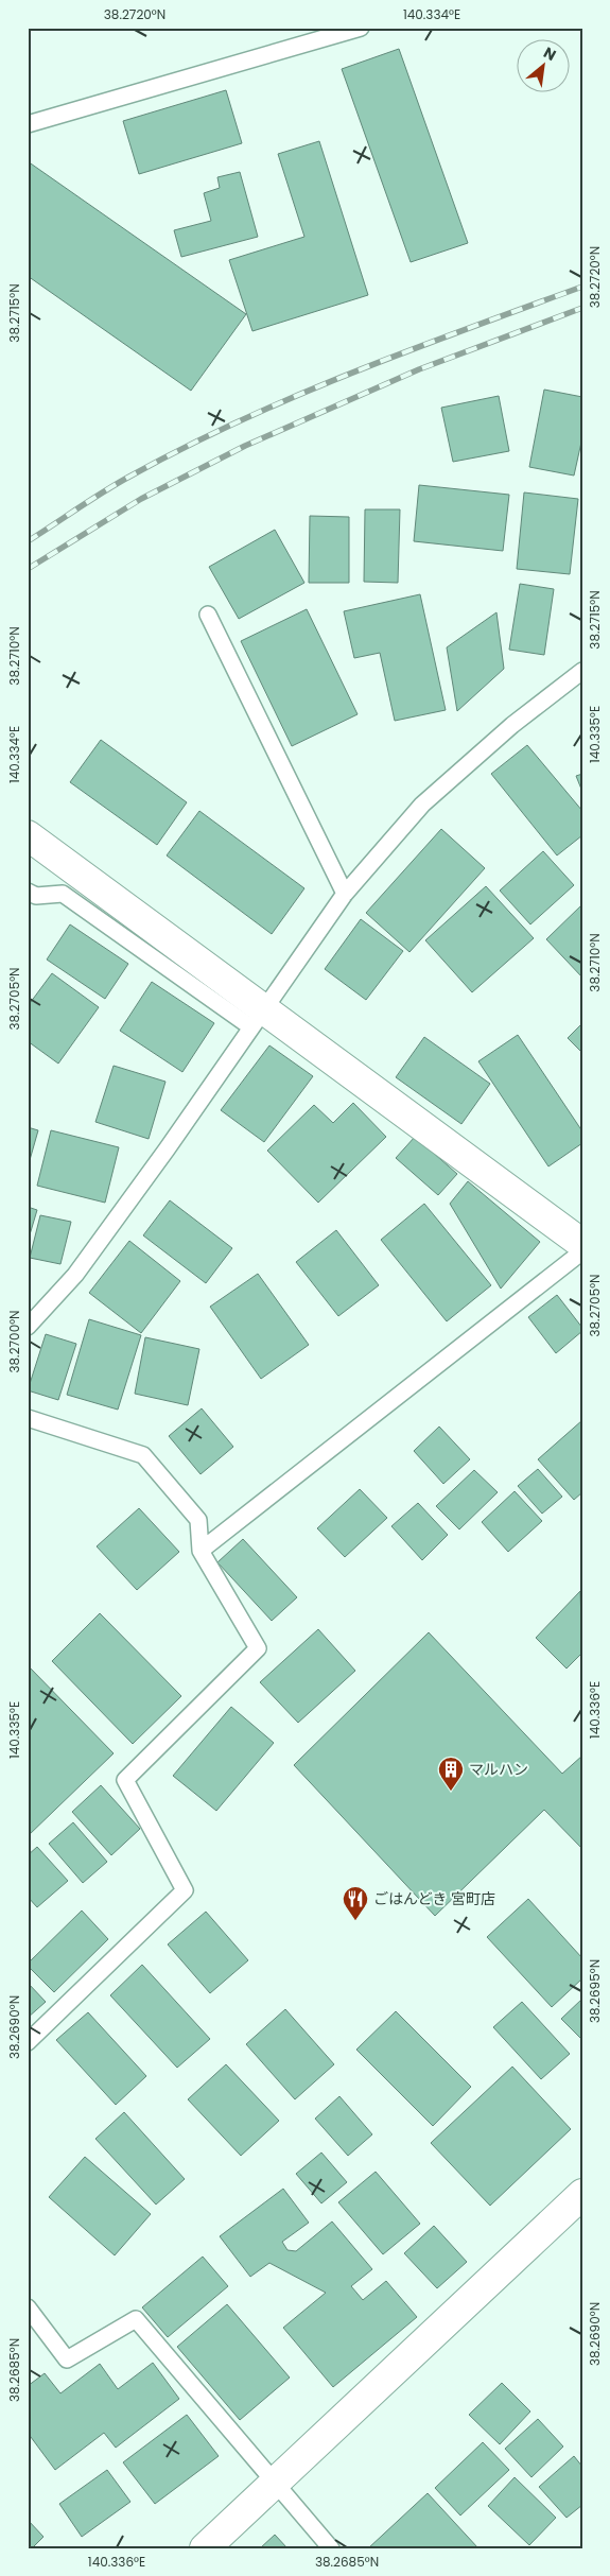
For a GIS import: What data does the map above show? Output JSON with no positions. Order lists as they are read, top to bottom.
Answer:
{
  "places": {
    "building": ["マルハン"],
    "restaurant": ["ごはんどき 宮町店"]
  },
  "north": "top right",
  "coordinates": [
    "38.2720°N",
    "140.334°E",
    "38.2715°N",
    "38.2710°N",
    "140.335°E",
    "38.2705°N",
    "38.2700°N",
    "140.336°E",
    "38.2695°N",
    "38.2690°N",
    "38.2685°N"
  ]
}
